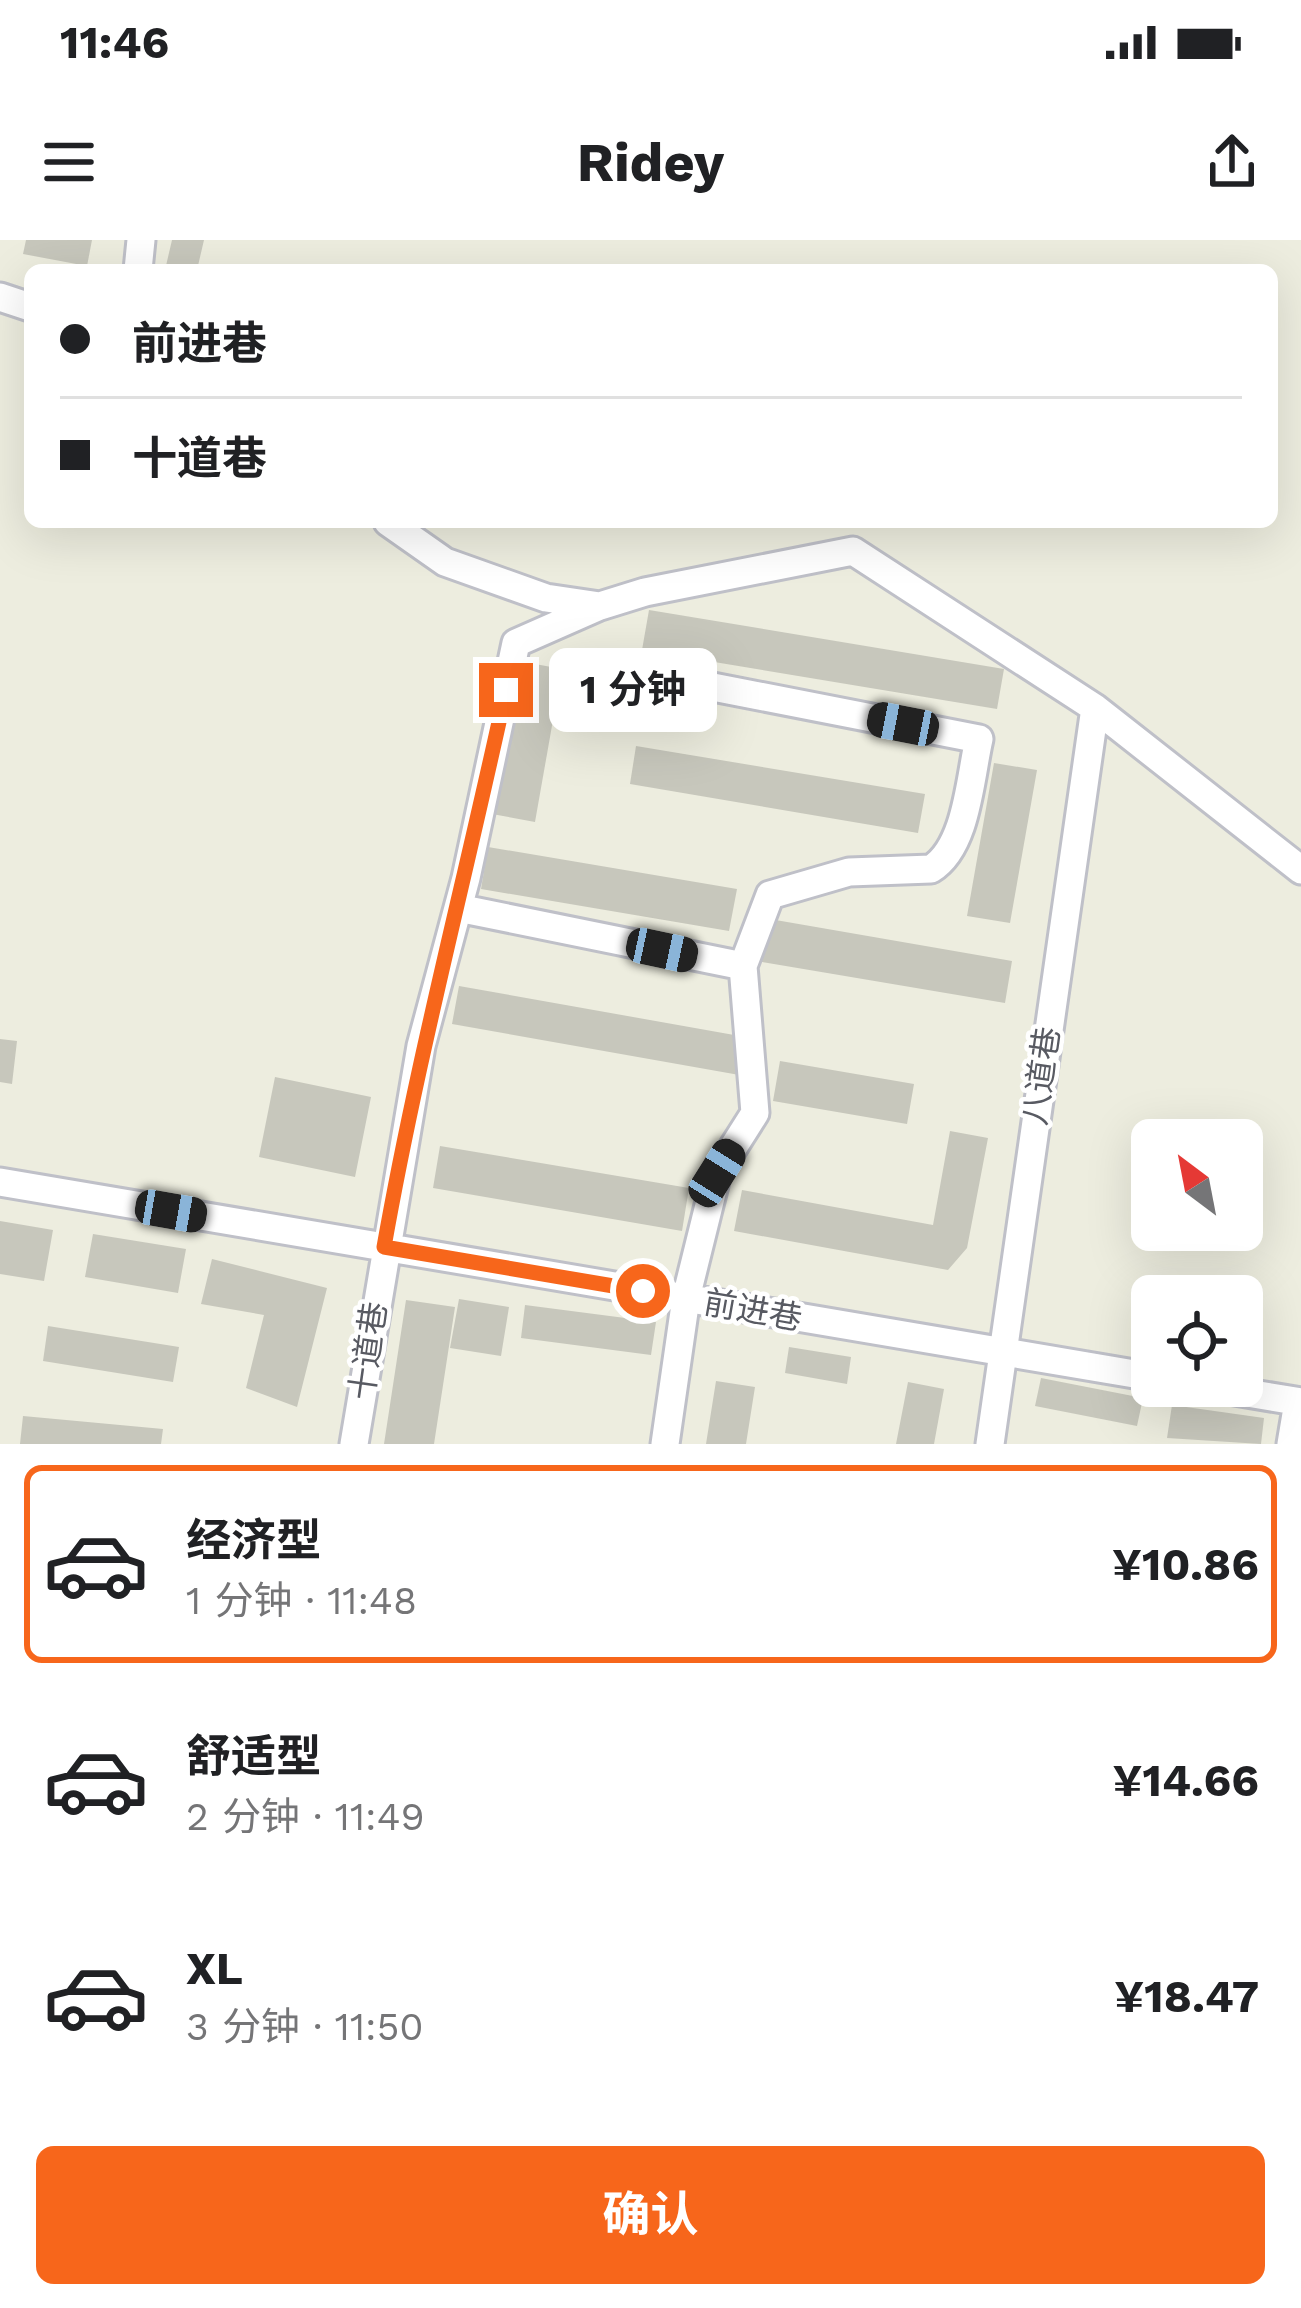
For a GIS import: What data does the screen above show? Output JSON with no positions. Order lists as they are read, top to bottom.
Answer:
{
  "streets": {
    "street": ["八道巷", "前进巷", "十道巷"]
  },
  "crossings": [
    ["八道巷", "前进巷"],
    ["前进巷", "十道巷"]
  ],
  "north": "top left",
  "page": {
    "status": "11:46",
    "header": "Ridey",
    "banner": ["前进巷", "十道巷"],
    "bubble": "1 分钟",
    "list": [
      {
        "name": "经济型",
        "note": "1 分钟 · 11:48",
        "value": "¥10.86"
      },
      {
        "name": "舒适型",
        "note": "2 分钟 · 11:49",
        "value": "¥14.66"
      },
      {
        "name": "XL",
        "note": "3 分钟 · 11:50",
        "value": "¥18.47"
      }
    ],
    "buttons": "确认"
  }
}
